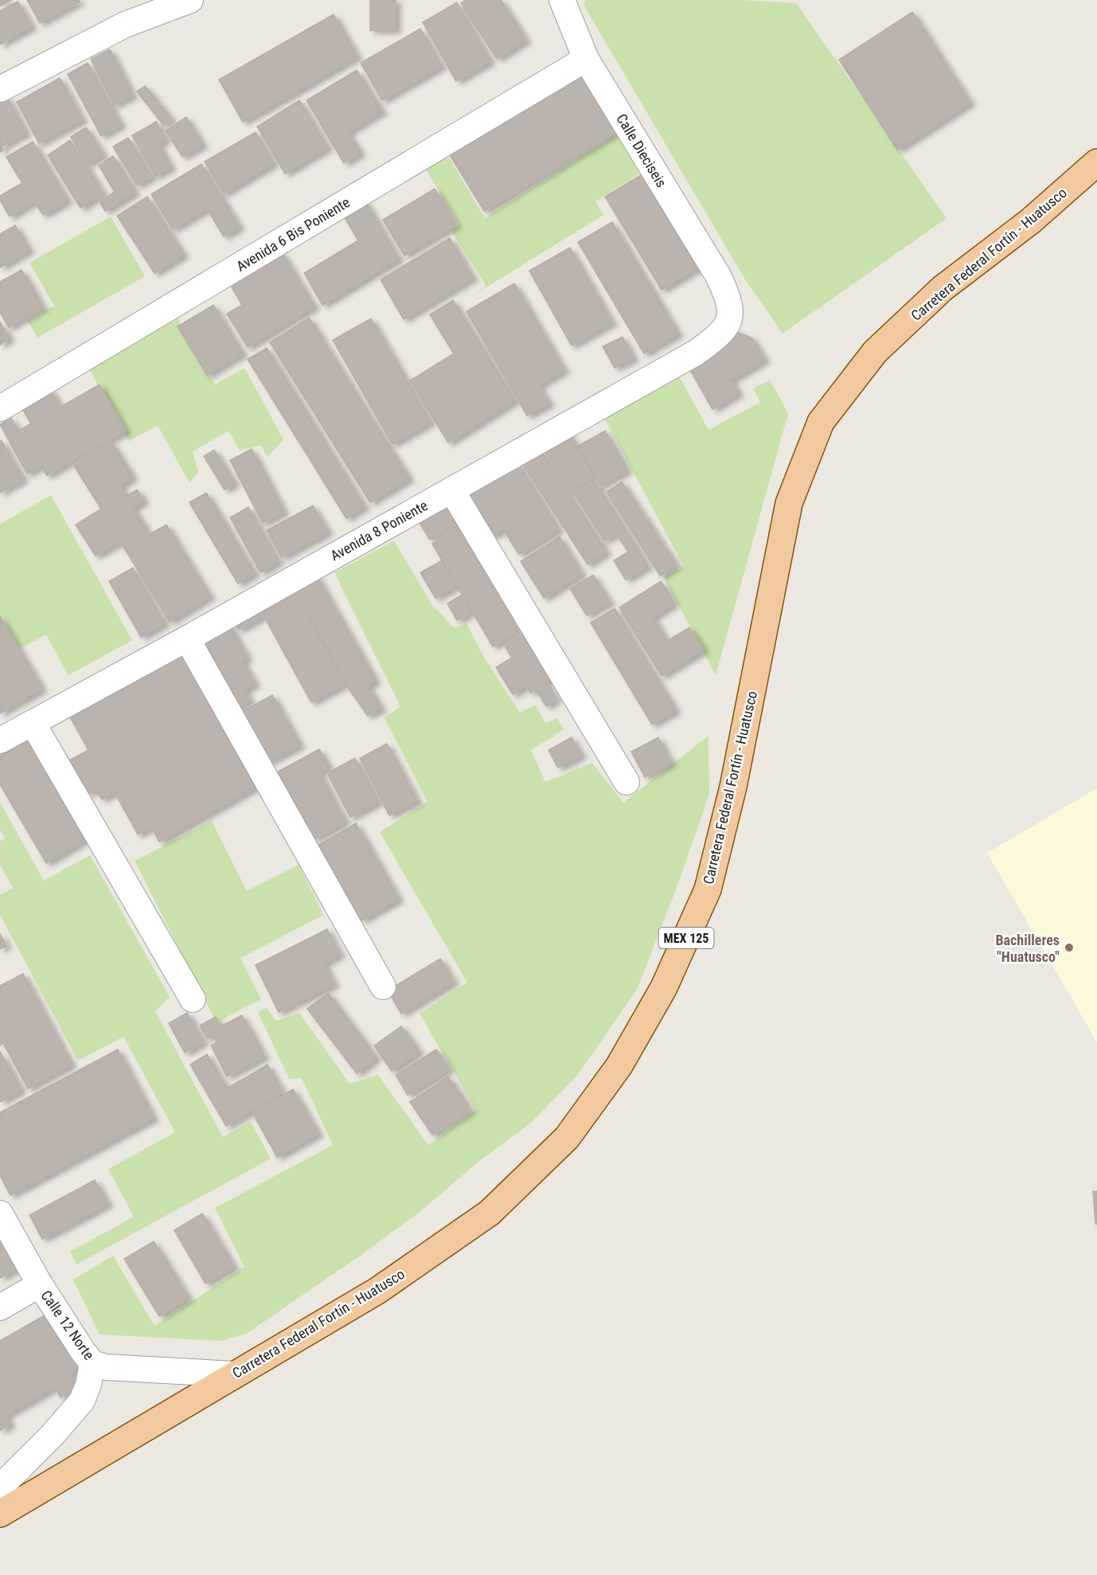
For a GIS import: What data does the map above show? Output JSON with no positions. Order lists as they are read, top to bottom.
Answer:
{
  "streets": {
    "main road": ["Carretera Federal Fortín - Huatusco", "MEX 125"],
    "street": [
      "Calle Dieciseis",
      "Avenida 6 Bis Poniente",
      "Avenida 8 Poniente",
      "Calle 12 Norte"
    ]
  },
  "crossings": [
    ["Calle Dieciseis", "Avenida 6 Bis Poniente"],
    ["Calle Dieciseis", "Avenida 8 Poniente"],
    ["Carretera Federal Fortín - Huatusco", "Calle 12 Norte"]
  ],
  "places": ["Bachilleres \"Huatusco\""]
}
